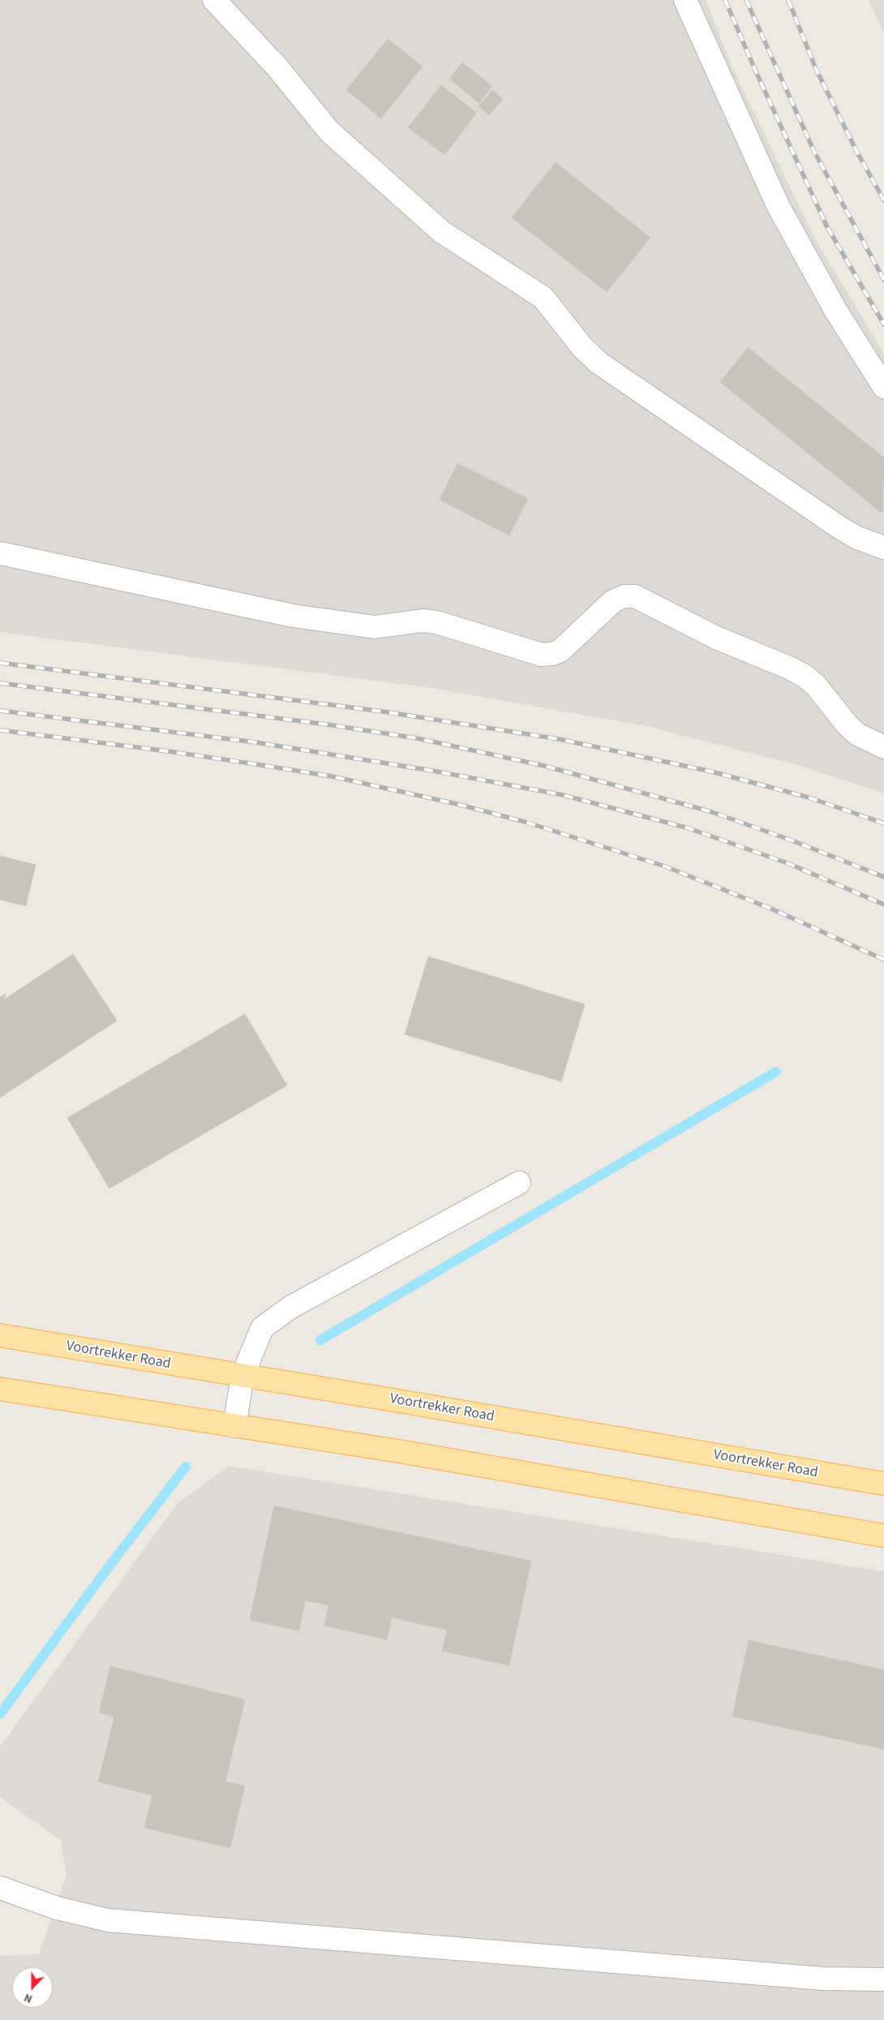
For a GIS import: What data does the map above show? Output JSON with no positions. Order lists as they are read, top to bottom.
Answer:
{
  "streets": {
    "main road": ["Voortrekker Road"]
  },
  "north": "bottom"
}
